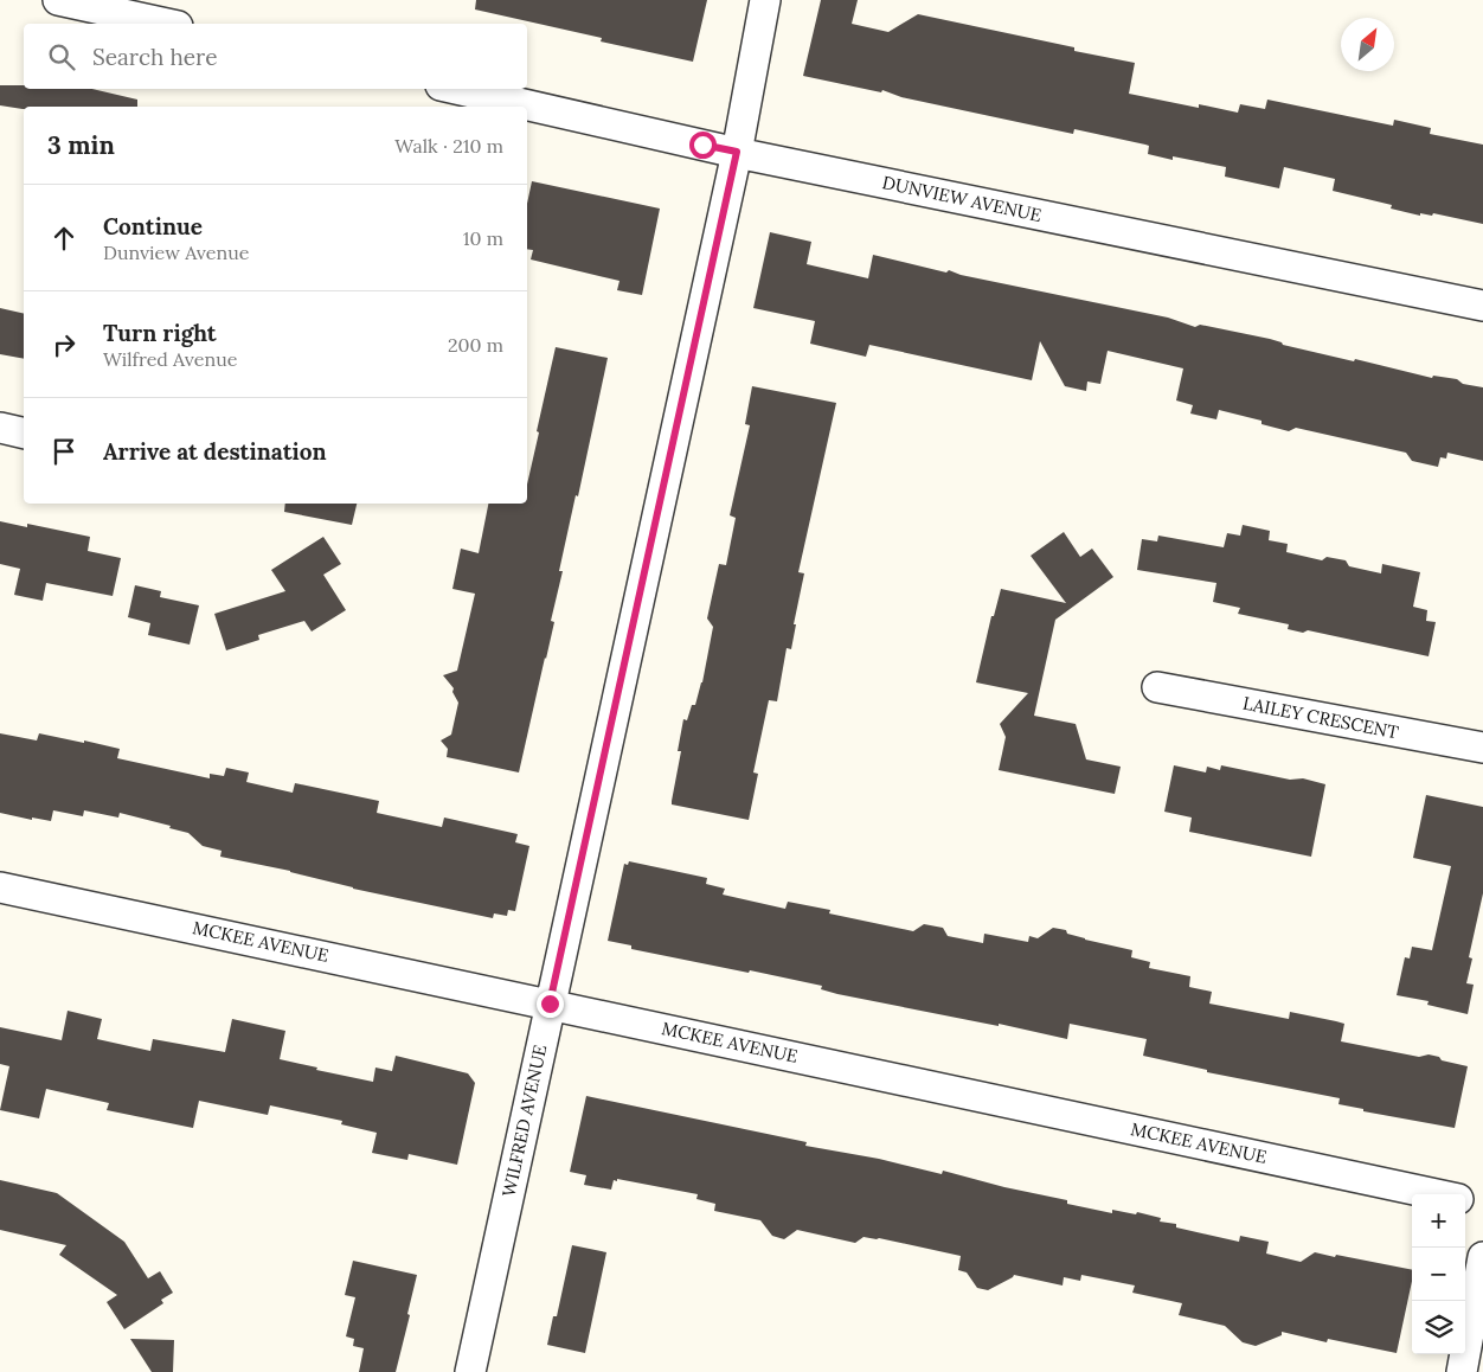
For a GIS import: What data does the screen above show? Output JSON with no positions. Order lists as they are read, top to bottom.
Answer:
{
  "streets": {
    "street": [
      "DUNVIEW AVENUE",
      "LAILEY CRESCENT",
      "MCKEE AVENUE",
      "WILFRED AVENUE"
    ]
  },
  "crossings": [
    ["DUNVIEW AVENUE", "WILFRED AVENUE"],
    ["MCKEE AVENUE", "WILFRED AVENUE"]
  ],
  "north": "top right",
  "page": {
    "search": "Search here",
    "heading": ["3 min", "Walk · 210 m"],
    "list": [
      ["Continue", "Dunview Avenue", "10 m"],
      ["Turn right", "Wilfred Avenue", "200 m"],
      "Arrive at destination"
    ],
    "map_buttons": ["+", "−"]
  }
}
